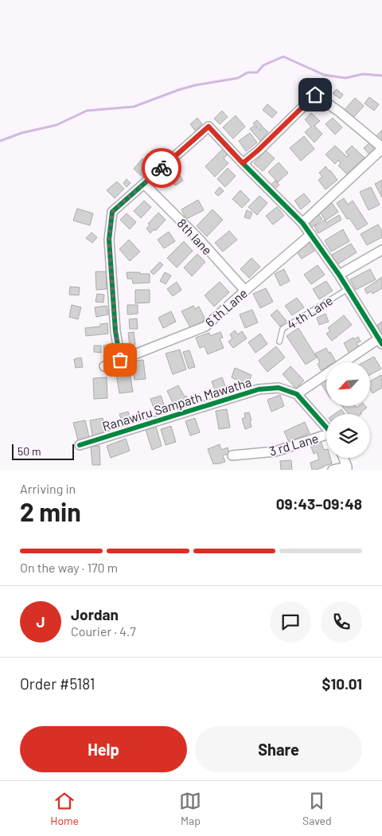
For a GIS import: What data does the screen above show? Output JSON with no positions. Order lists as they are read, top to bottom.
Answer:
{
  "streets": {
    "street": [
      "8th lane",
      "6 th Lane",
      "Ranawiru Sampath Mawatha",
      "3 rd Lane"
    ],
    "lane": ["4 th Lane"]
  },
  "crossings": [
    ["8th lane", "6 th Lane"]
  ],
  "scale_bar": "50 m",
  "north": "bottom left",
  "page": {
    "scale": "50 m",
    "heading": ["2 min", "Arriving in", "09:43–09:48"],
    "panel": [
      "Jordan",
      "Courier · 4.7",
      "Order #5181",
      "$10.01"
    ],
    "bar": "On the way · 170 m",
    "round": "J",
    "buttons": ["Help", "Share"],
    "tabs": ["Home", "Map", "Saved"]
  }
}
